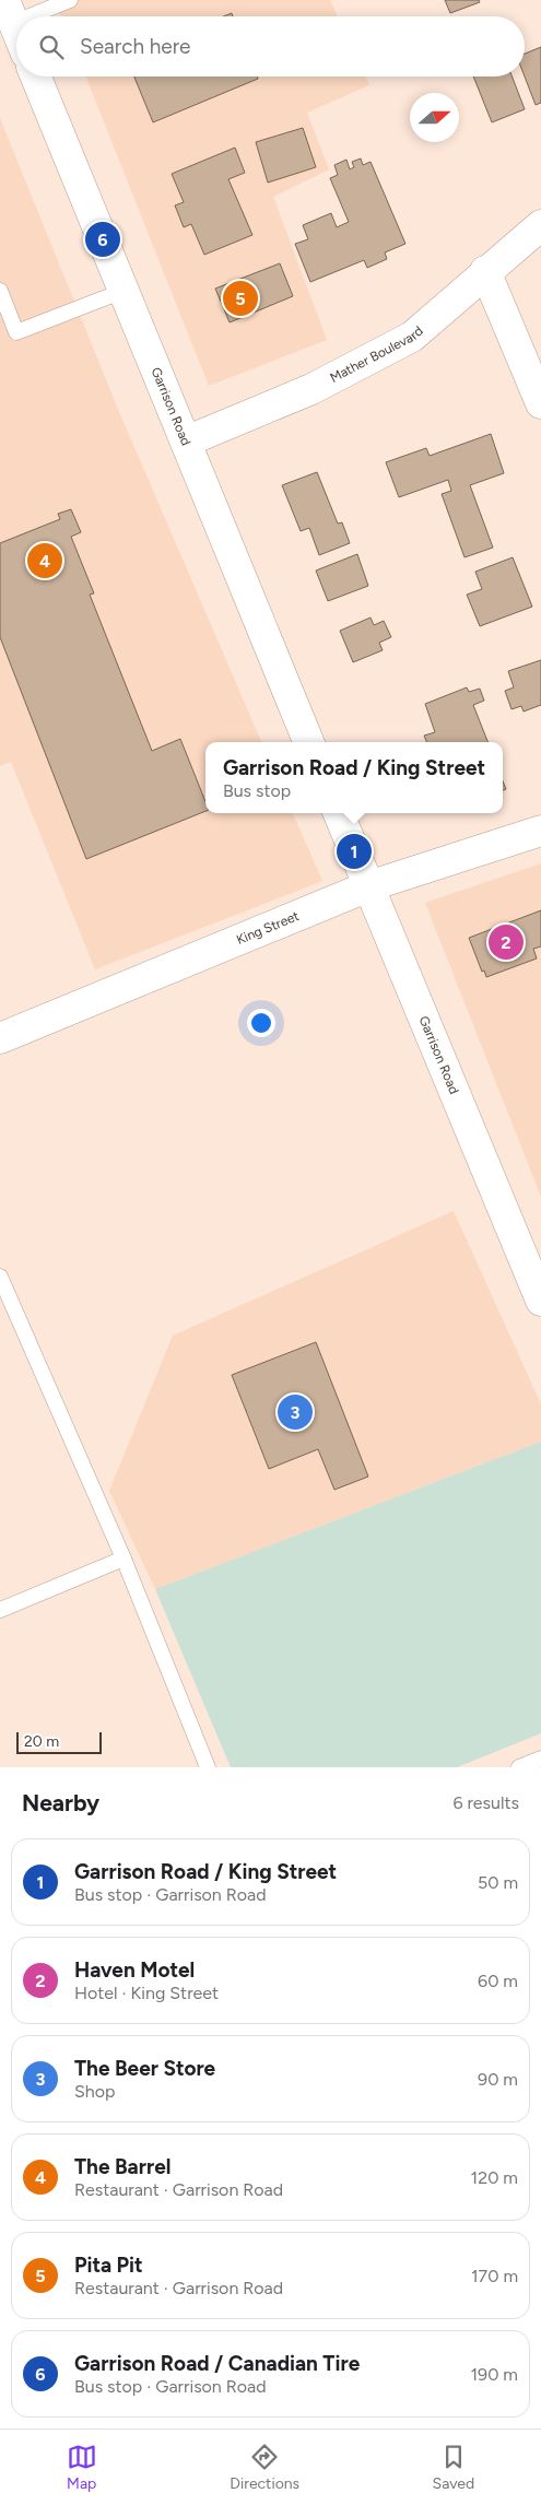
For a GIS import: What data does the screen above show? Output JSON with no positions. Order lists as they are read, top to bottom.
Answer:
{
  "streets": {
    "main road": ["Mather Boulevard", "Garrison Road", "King Street"]
  },
  "crossings": [
    ["Mather Boulevard", "Garrison Road"],
    ["Garrison Road", "King Street"]
  ],
  "scale_bar": "20 m",
  "north": "right",
  "page": {
    "search": "Search here",
    "pins": [
      "6",
      "5",
      "4",
      "1",
      "2",
      "3"
    ],
    "popup": ["Garrison Road / King Street", "Bus stop"],
    "scale": "20 m",
    "heading": ["Nearby", "6 results"],
    "list": [
      {
        "mark": "1",
        "name": "Garrison Road / King Street",
        "note": "Bus stop · Garrison Road",
        "value": "50 m"
      },
      {
        "mark": "2",
        "name": "Haven Motel",
        "note": "Hotel · King Street",
        "value": "60 m"
      },
      {
        "mark": "3",
        "name": "The Beer Store",
        "note": "Shop",
        "value": "90 m"
      },
      {
        "mark": "4",
        "name": "The Barrel",
        "note": "Restaurant · Garrison Road",
        "value": "120 m"
      },
      {
        "mark": "5",
        "name": "Pita Pit",
        "note": "Restaurant · Garrison Road",
        "value": "170 m"
      },
      {
        "mark": "6",
        "name": "Garrison Road / Canadian Tire",
        "note": "Bus stop · Garrison Road",
        "value": "190 m"
      }
    ],
    "nav": ["Map", "Directions", "Saved"]
  }
}
